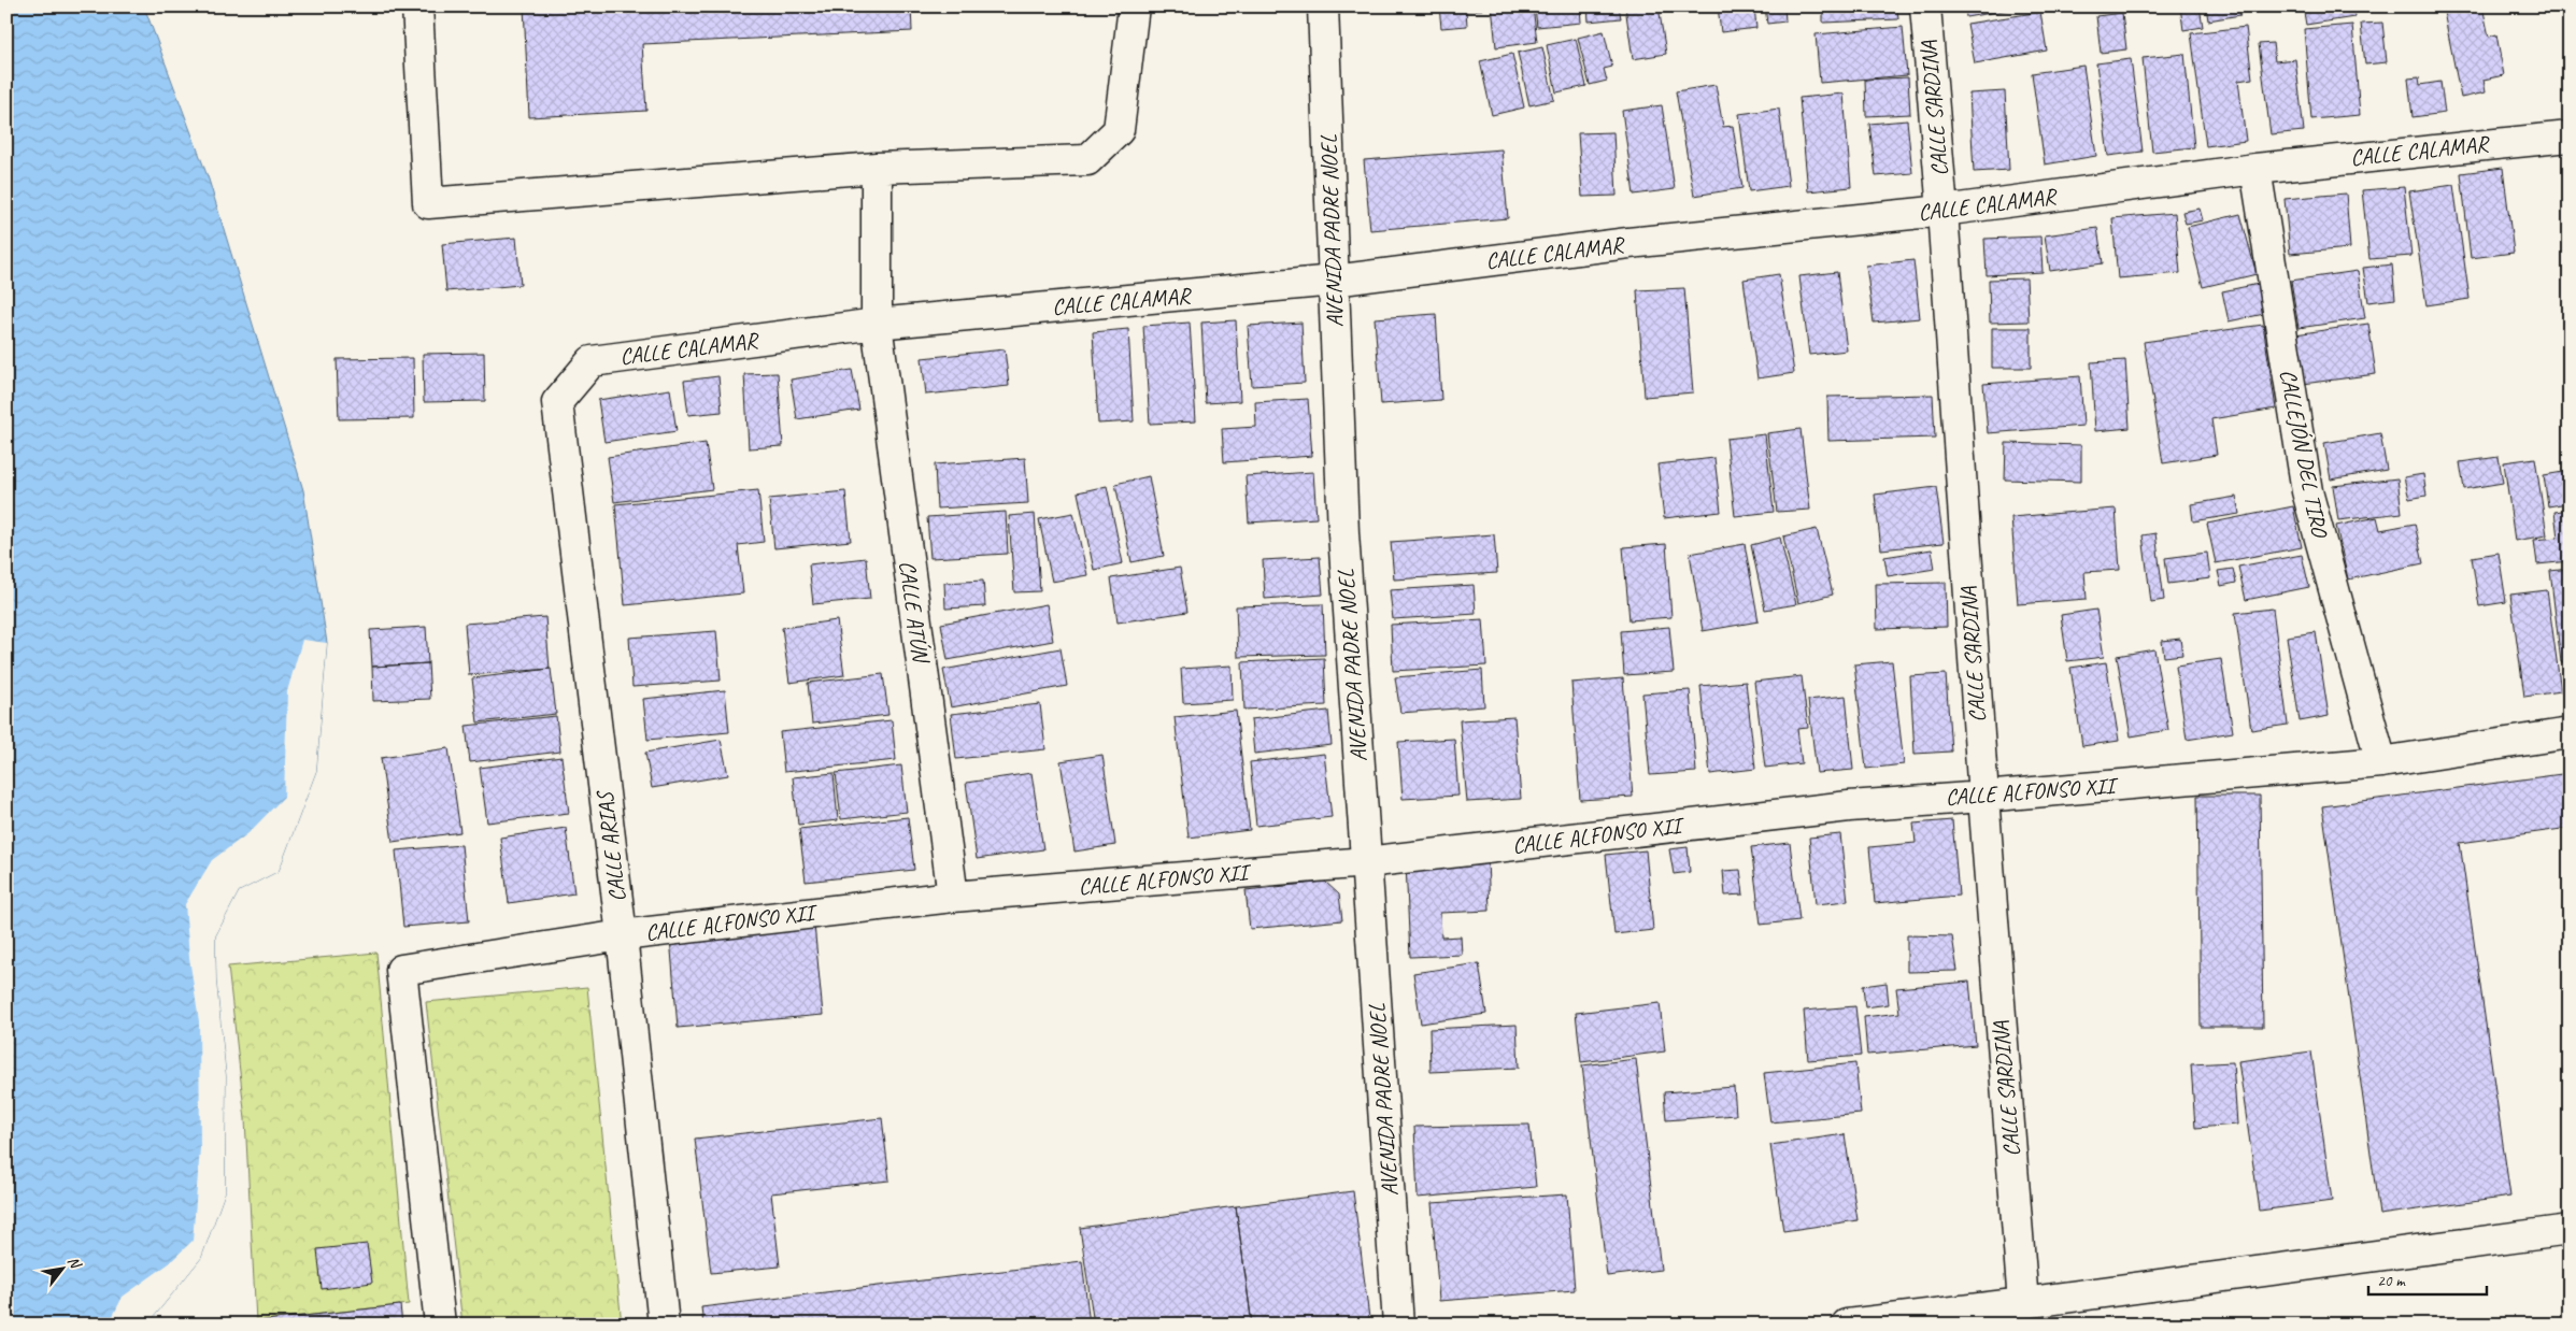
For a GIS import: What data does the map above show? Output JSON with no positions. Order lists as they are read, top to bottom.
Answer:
{
  "streets": {
    "street": [
      "CALLE SARDINA",
      "CALLE CALAMAR",
      "AVENIDA PADRE NOEL",
      "CALLEJÓN DEL TIRO",
      "CALLE ATÚN",
      "CALLE ALFONSO XII",
      "CALLE ARIAS"
    ]
  },
  "crossings": [
    ["CALLE SARDINA", "CALLE CALAMAR"],
    ["CALLE SARDINA", "CALLE ALFONSO XII"],
    ["CALLE CALAMAR", "AVENIDA PADRE NOEL"],
    ["CALLE CALAMAR", "CALLEJÓN DEL TIRO"],
    ["CALLE CALAMAR", "CALLE ATÚN"],
    ["CALLE CALAMAR", "CALLE ARIAS"],
    ["AVENIDA PADRE NOEL", "CALLE ALFONSO XII"],
    ["CALLEJÓN DEL TIRO", "CALLE ALFONSO XII"],
    ["CALLE ATÚN", "CALLE ALFONSO XII"],
    ["CALLE ALFONSO XII", "CALLE ARIAS"]
  ],
  "scale_bar": "20 m",
  "north": "top right"
}
